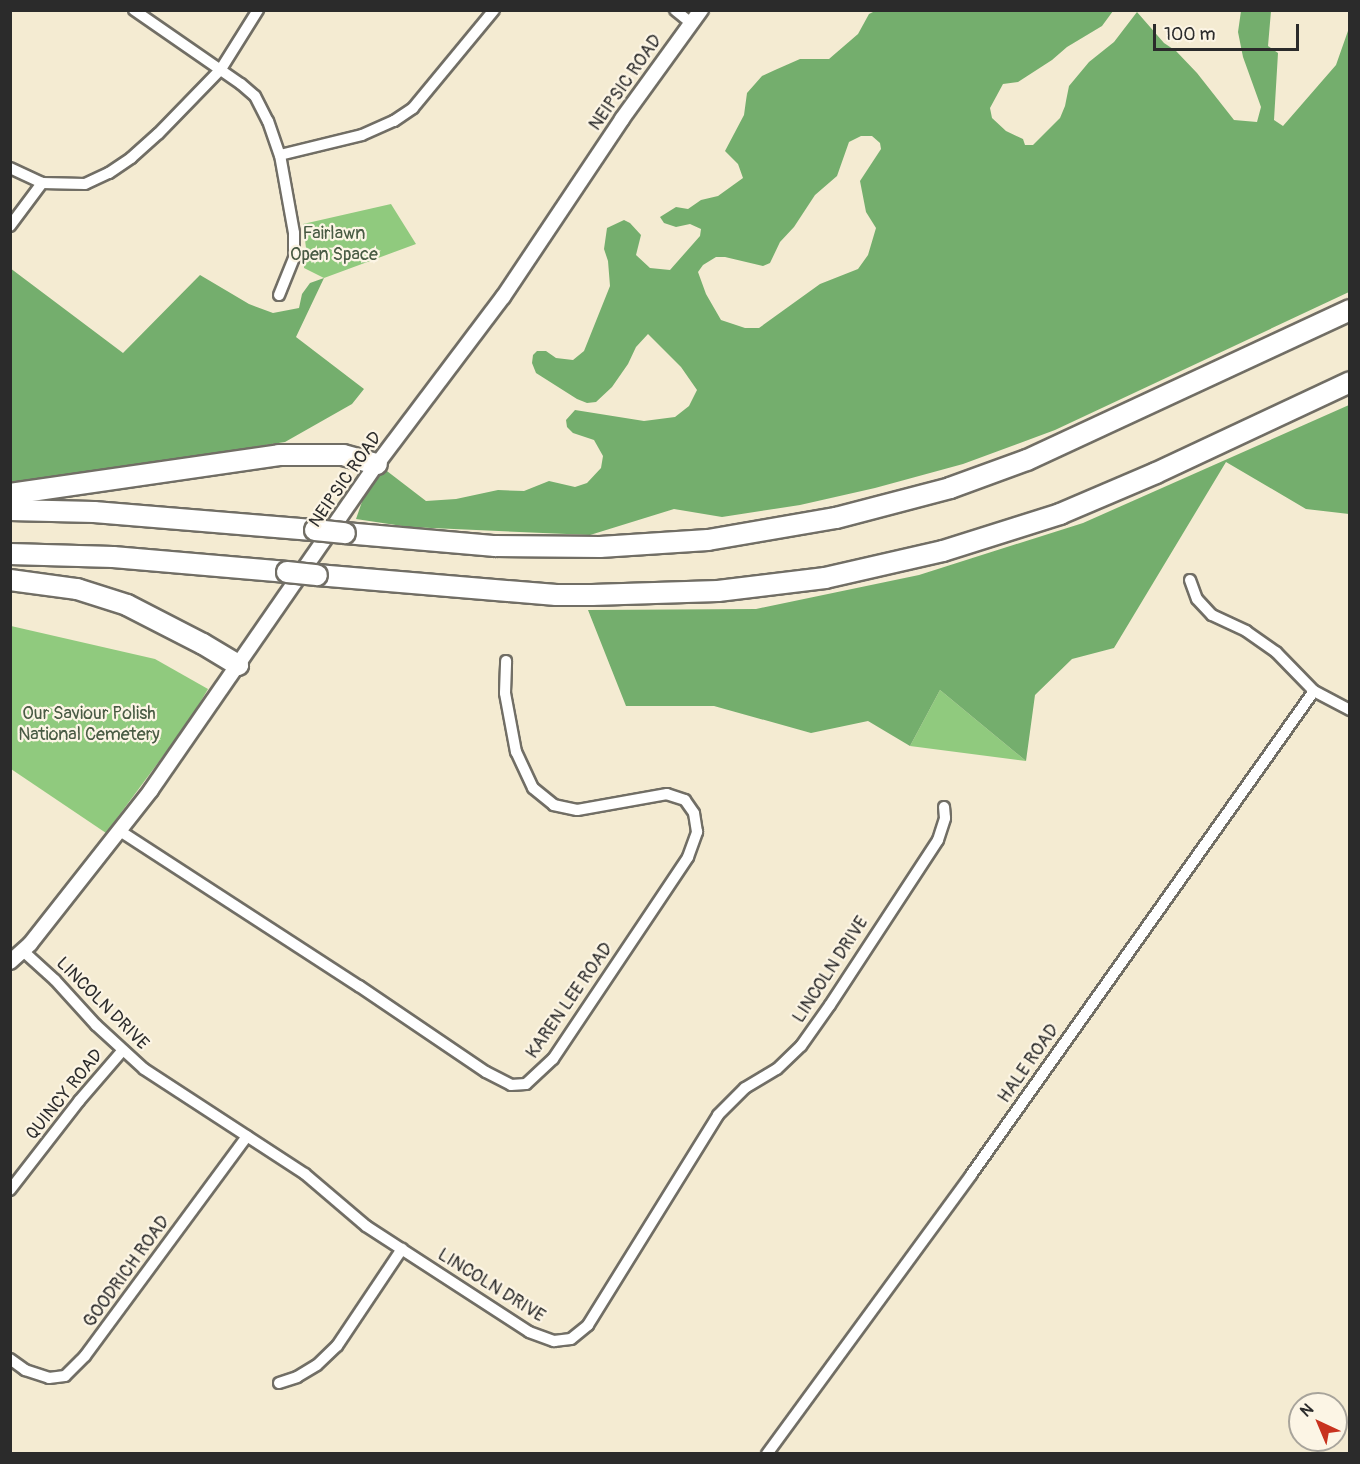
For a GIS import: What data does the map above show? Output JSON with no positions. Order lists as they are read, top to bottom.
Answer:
{
  "streets": {
    "street": [
      "NEIPSIC ROAD",
      "LINCOLN DRIVE",
      "KAREN LEE ROAD",
      "HALE ROAD",
      "QUINCY ROAD",
      "GOODRICH ROAD"
    ]
  },
  "crossings": [
    ["NEIPSIC ROAD", "LINCOLN DRIVE"],
    ["NEIPSIC ROAD", "KAREN LEE ROAD"],
    ["LINCOLN DRIVE", "QUINCY ROAD"],
    ["LINCOLN DRIVE", "GOODRICH ROAD"]
  ],
  "parks": ["Fairlawn Open Space", "Our Saviour Polish National Cemetery"],
  "scale_bar": "100 m",
  "north": "top left"
}
